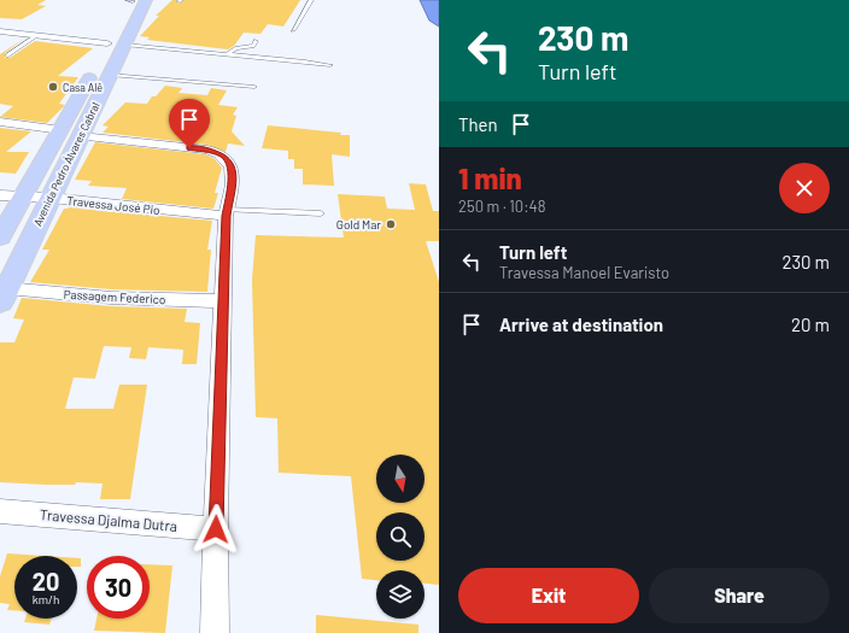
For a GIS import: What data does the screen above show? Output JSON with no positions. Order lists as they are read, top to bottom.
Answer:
{
  "streets": {
    "main road": ["Avenida Pedro Álvares Cabral"],
    "street": ["Travessa José Pio", "Passagem Federico", "Travessa Djalma Dutra"]
  },
  "crossings": [
    ["Avenida Pedro Álvares Cabral", "Travessa José Pio"],
    ["Avenida Pedro Álvares Cabral", "Passagem Federico"]
  ],
  "places": ["Casa Alê", "Gold Mar"],
  "north": "bottom",
  "page": {
    "turn": ["230 m", "Turn left"],
    "then": "Then",
    "heading": ["1 min", "250 m · 10:48"],
    "list": [
      {
        "name": "Turn left",
        "note": "Travessa Manoel Evaristo",
        "value": "230 m"
      },
      {
        "name": "Arrive at destination",
        "value": "20 m"
      }
    ],
    "speed": "20 km/h",
    "limit": "30",
    "buttons": ["Exit", "Share"]
  }
}
